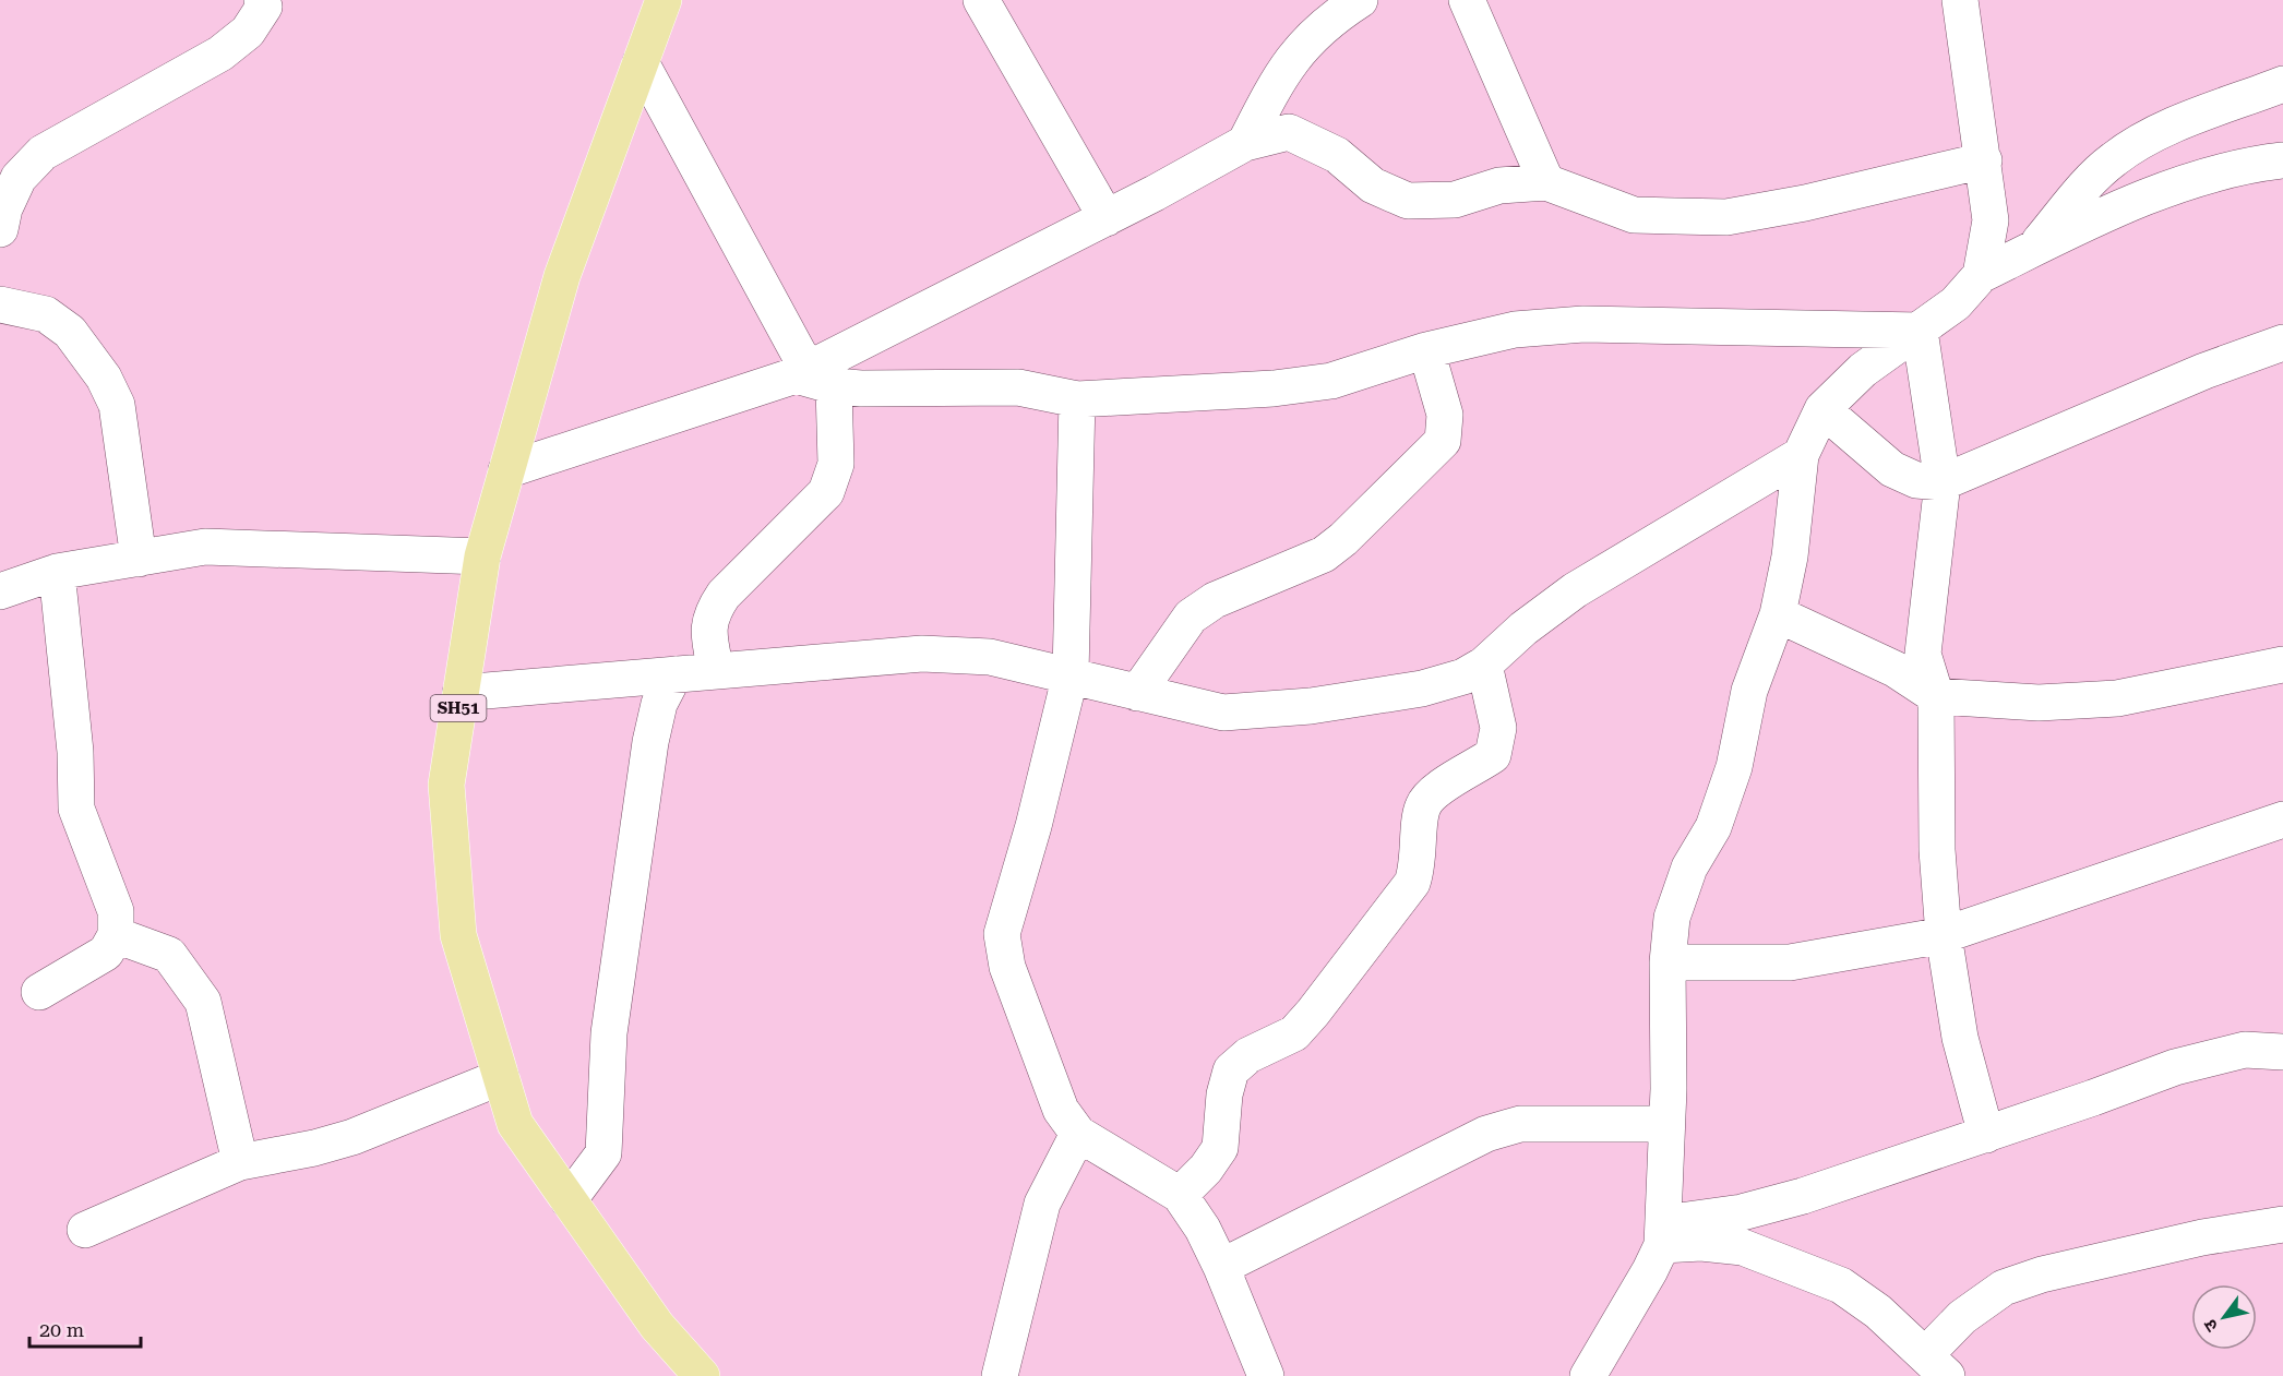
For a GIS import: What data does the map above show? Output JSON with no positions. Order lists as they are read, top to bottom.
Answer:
{
  "streets": {
    "main road": ["SH51"]
  },
  "scale_bar": "20 m",
  "north": "bottom left"
}
